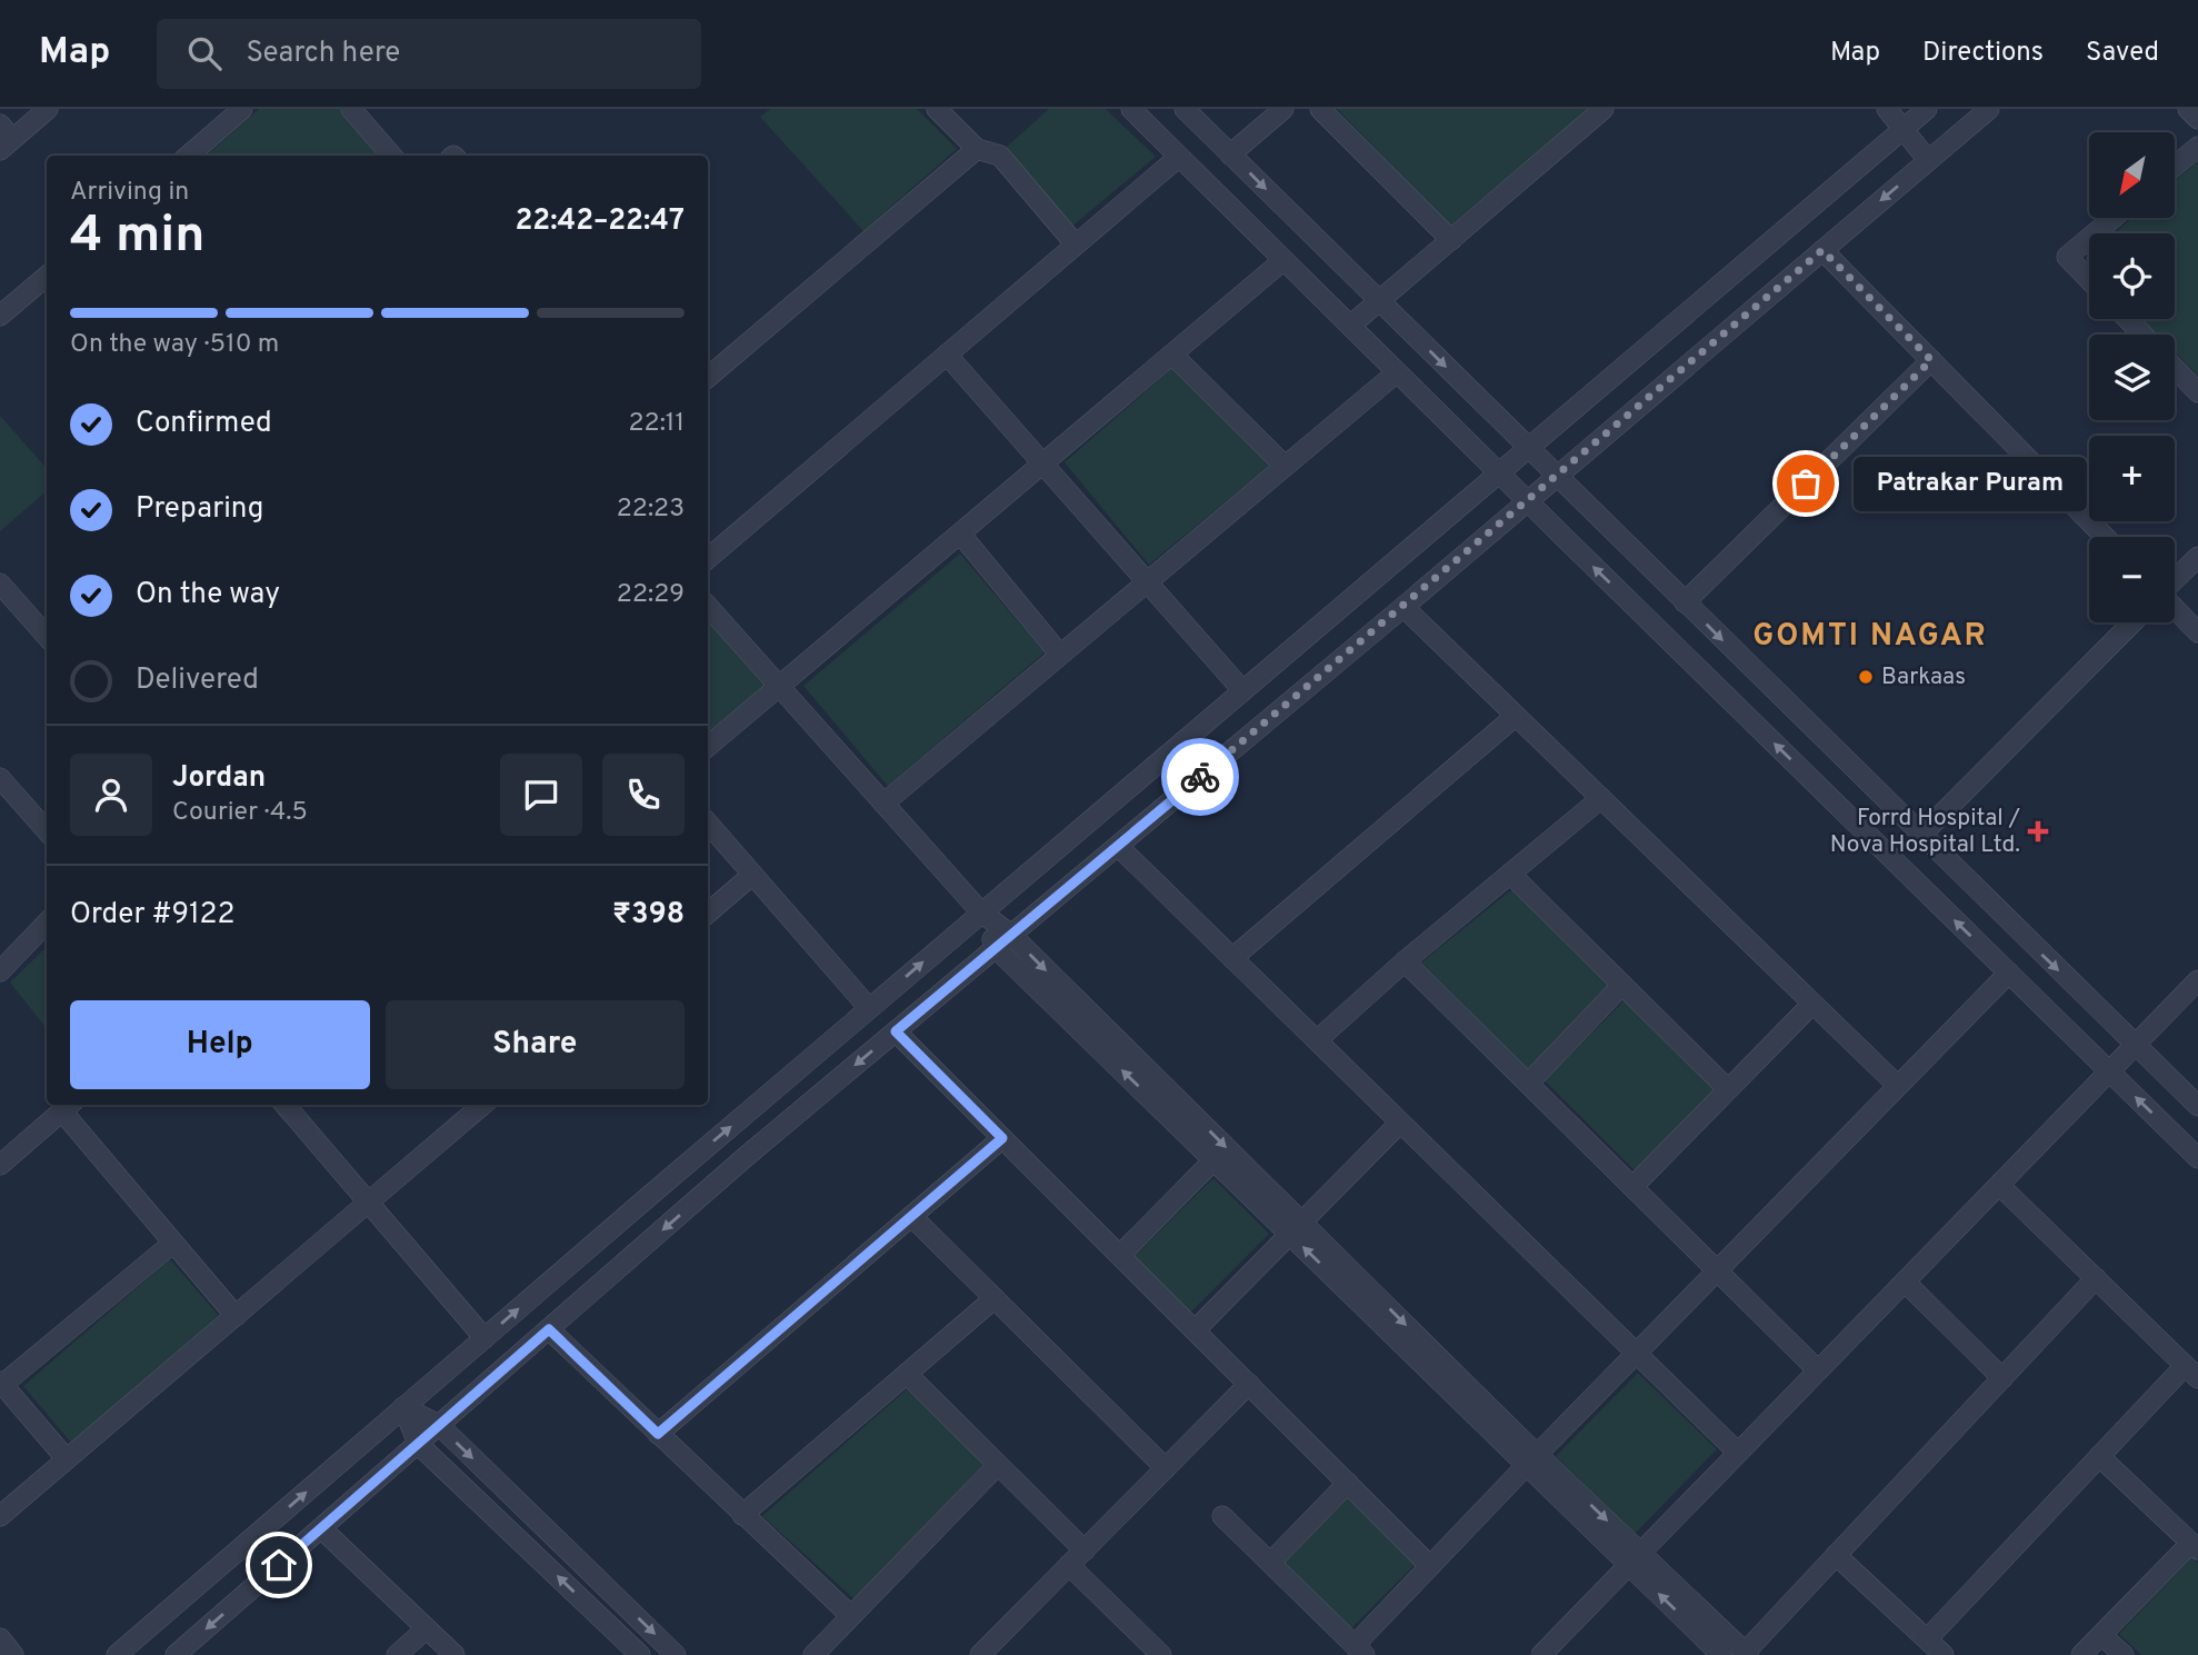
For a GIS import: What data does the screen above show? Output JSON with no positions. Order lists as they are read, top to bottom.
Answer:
{
  "districts": ["GOMTI NAGAR"],
  "places": {
    "other": ["Patrakar Puram", "Barkaas"],
    "health": ["Forrd Hospital / Nova Hospital Ltd."]
  },
  "north": "bottom left",
  "page": {
    "header": "Map",
    "search": "Search here",
    "nav": ["Map", "Directions", "Saved"],
    "map_buttons": ["+", "−"],
    "heading": ["4 min", "Arriving in", "22:42–22:47"],
    "panel": [
      "Jordan",
      "Courier · 4.5",
      "Order #9122",
      "₹398"
    ],
    "bar": "On the way · 510 m",
    "list": [
      ["Confirmed", "22:11"],
      ["Preparing", "22:23"],
      ["On the way", "22:29"],
      "Delivered"
    ],
    "bubble": "Patrakar Puram",
    "buttons": ["Help", "Share"]
  }
}
